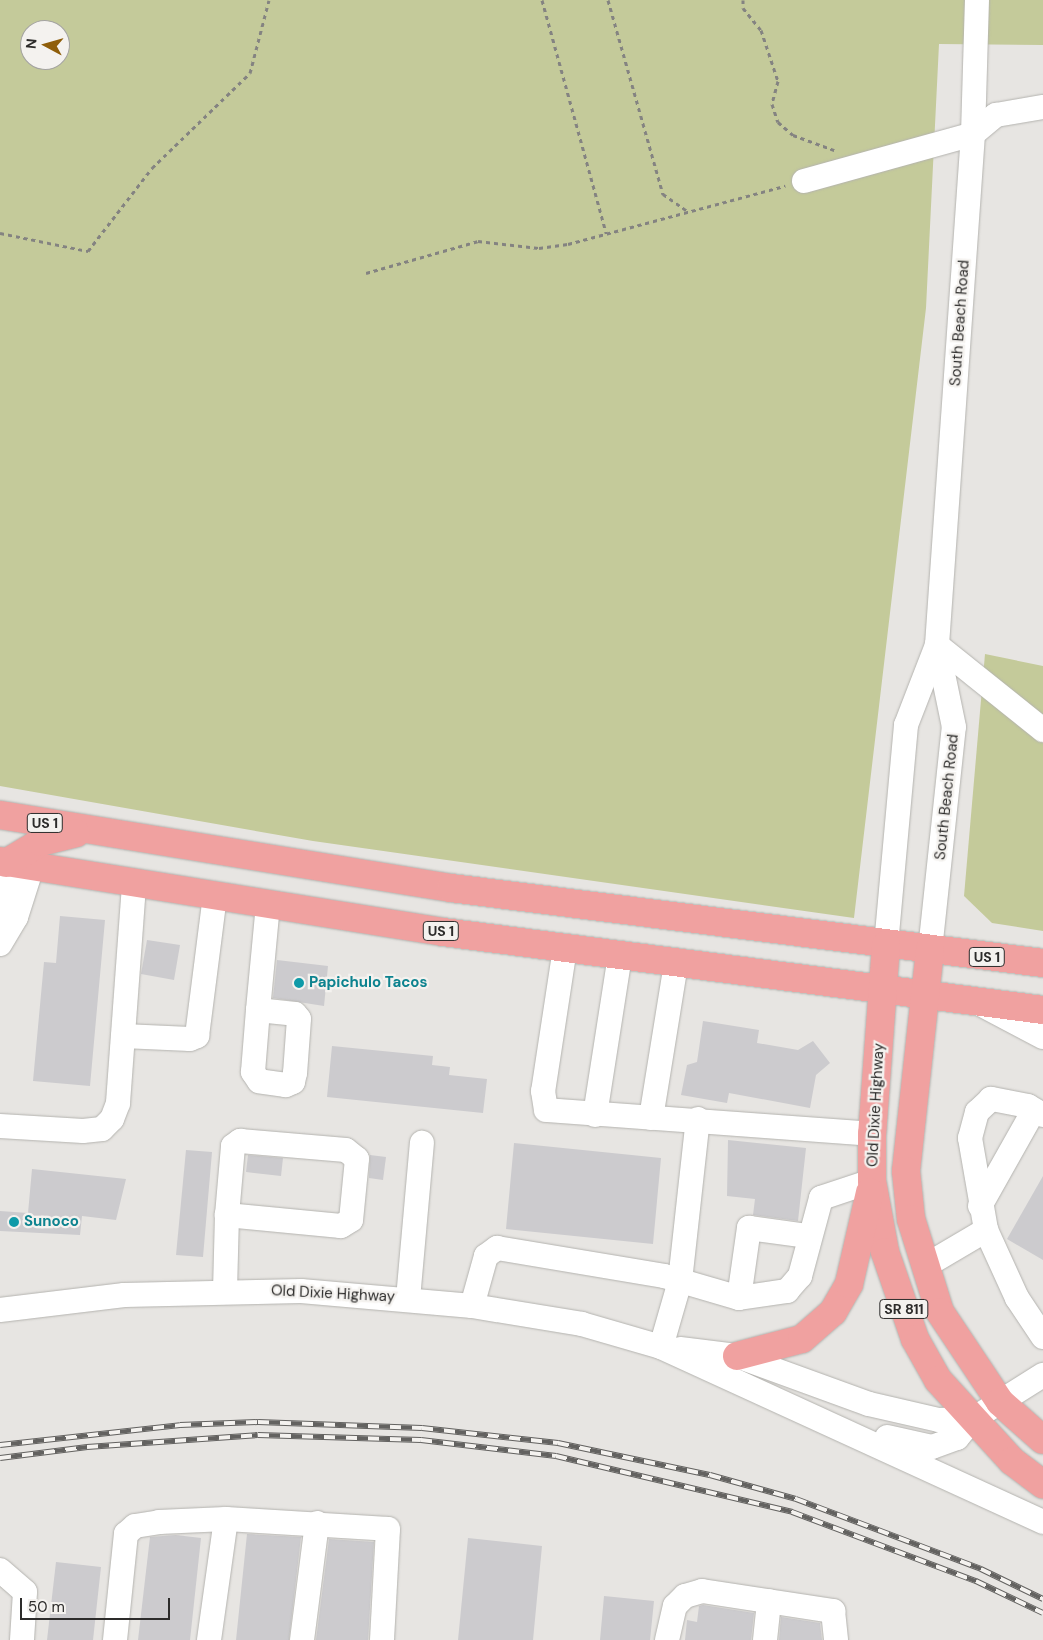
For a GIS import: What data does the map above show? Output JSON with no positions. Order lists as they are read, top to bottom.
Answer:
{
  "streets": {
    "main road": ["US 1", "Old Dixie Highway", "SR 811"],
    "street": ["South Beach Road"]
  },
  "crossings": [
    ["South Beach Road", "US 1"],
    ["South Beach Road", "Old Dixie Highway"],
    ["South Beach Road", "SR 811"],
    ["US 1", "Old Dixie Highway"],
    ["US 1", "SR 811"]
  ],
  "places": ["Papichulo Tacos", "Sunoco"],
  "scale_bar": "50 m",
  "north": "left"
}
